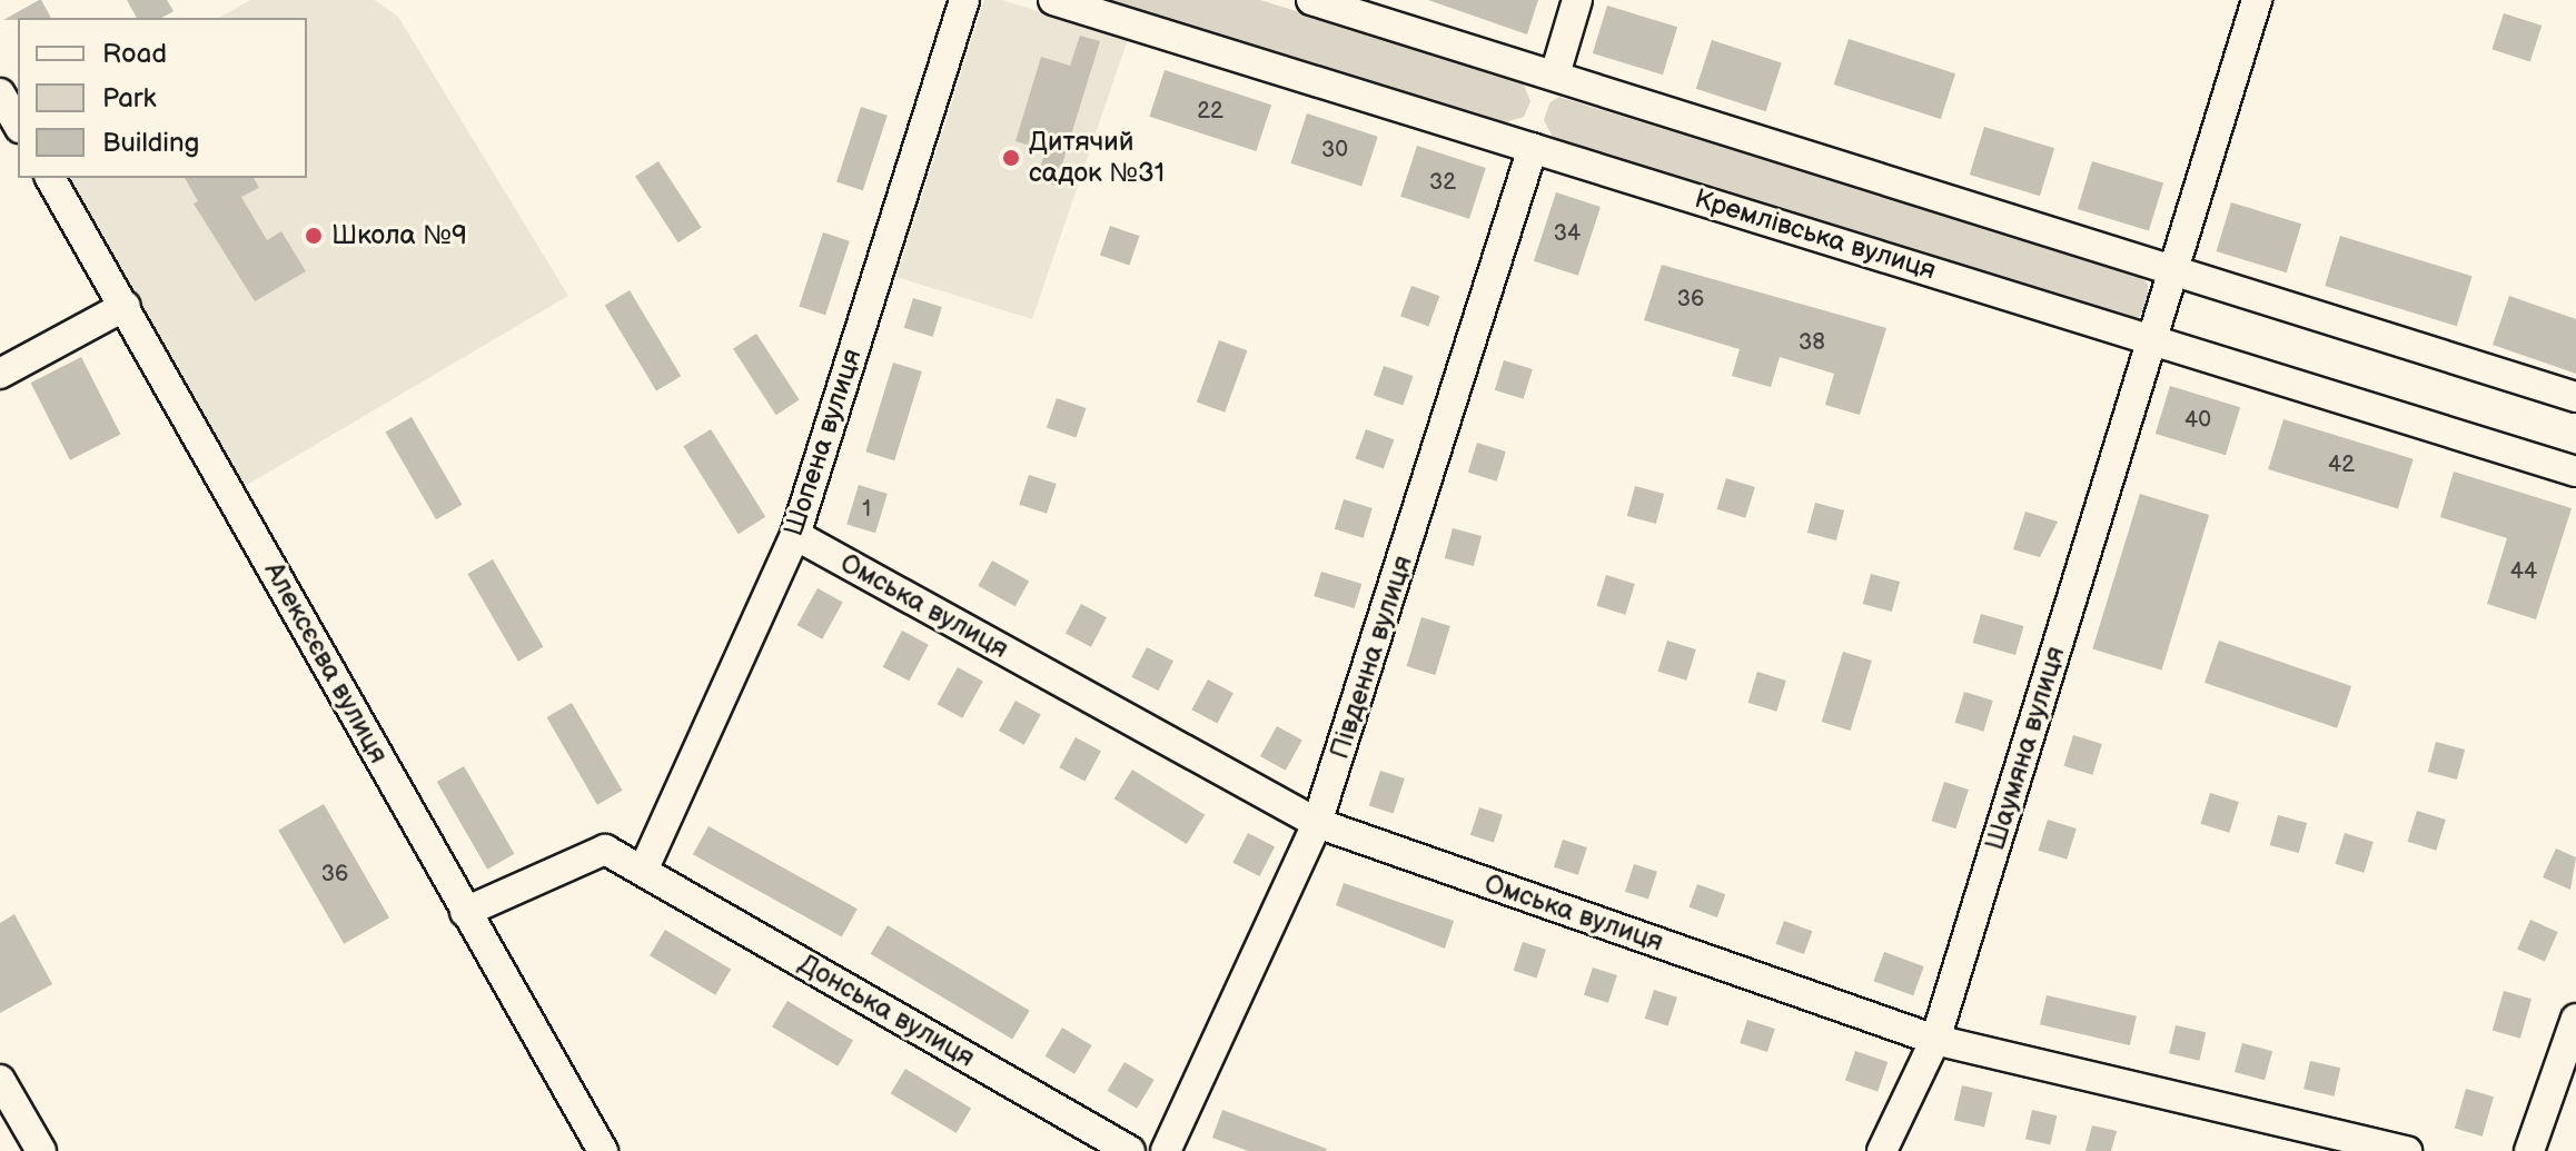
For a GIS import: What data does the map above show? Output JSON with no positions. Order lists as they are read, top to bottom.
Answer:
{
  "streets": {
    "street": [
      "Кремлівська вулиця",
      "Шопена вулиця",
      "Омська вулиця",
      "Південна вулиця",
      "Алексєєва вулиця",
      "Шаумяна вулиця",
      "Донська вулиця"
    ]
  },
  "crossings": [
    ["Кремлівська вулиця", "Південна вулиця"],
    ["Кремлівська вулиця", "Шаумяна вулиця"],
    ["Шопена вулиця", "Омська вулиця"],
    ["Шопена вулиця", "Донська вулиця"],
    ["Омська вулиця", "Південна вулиця"],
    ["Омська вулиця", "Шаумяна вулиця"],
    ["Алексєєва вулиця", "Донська вулиця"]
  ],
  "places": ["Дитячий садок №31", "Школа №9"],
  "house_numbers": [
    "22",
    "30",
    "32",
    "34",
    "36",
    "38",
    "40",
    "42",
    "1",
    "44",
    "36"
  ],
  "legend": ["Road", "Park", "Building"]
}
